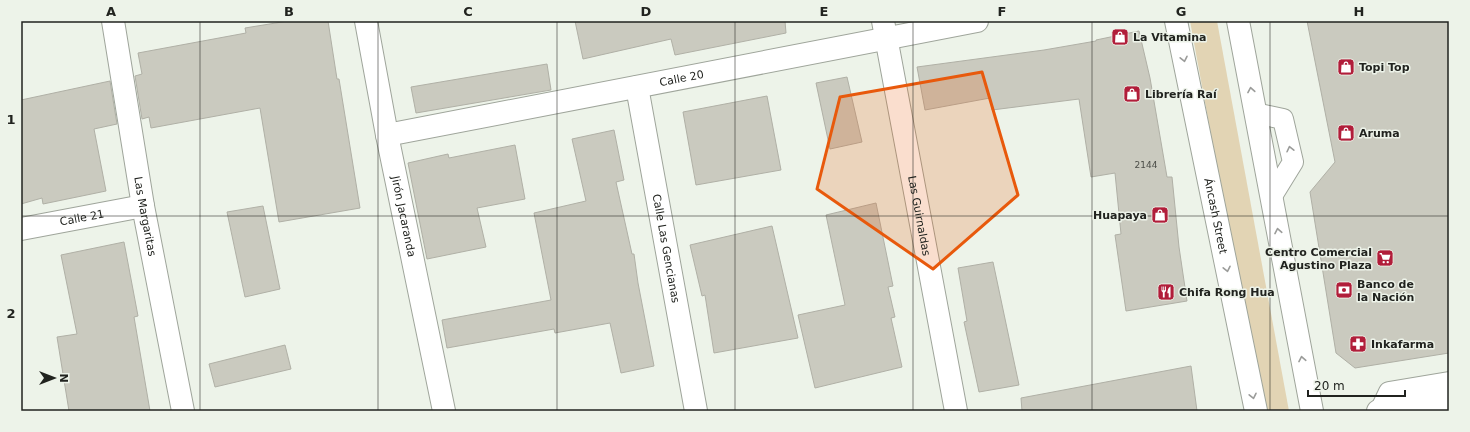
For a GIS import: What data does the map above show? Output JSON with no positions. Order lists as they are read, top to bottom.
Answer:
{
  "streets": {
    "street": [
      "Calle 20",
      "Las Margaritas",
      "Jirón Jacaranda",
      "Las Guirnaldas",
      "Áncash Street",
      "Calle 21",
      "Calle Las Gencianas"
    ]
  },
  "crossings": [
    ["Calle 20", "Jirón Jacaranda"],
    ["Calle 20", "Las Guirnaldas"],
    ["Calle 20", "Calle Las Gencianas"],
    ["Las Margaritas", "Calle 21"]
  ],
  "places": {
    "shop": [
      "La Vitamina",
      "Topi Top",
      "Librería Raí",
      "Aruma",
      "Huapaya"
    ],
    "supermarket": ["Centro Comercial Agustino Plaza"],
    "bank": ["Banco de la Nación"],
    "restaurant": ["Chifa Rong Hua"],
    "pharmacy": ["Inkafarma"]
  },
  "house_numbers": ["2144"],
  "scale_bar": "20 m",
  "north": "right",
  "grid": {
    "columns": [
      "A",
      "B",
      "C",
      "D",
      "E",
      "F",
      "G",
      "H"
    ],
    "rows": ["1", "2"]
  }
}
